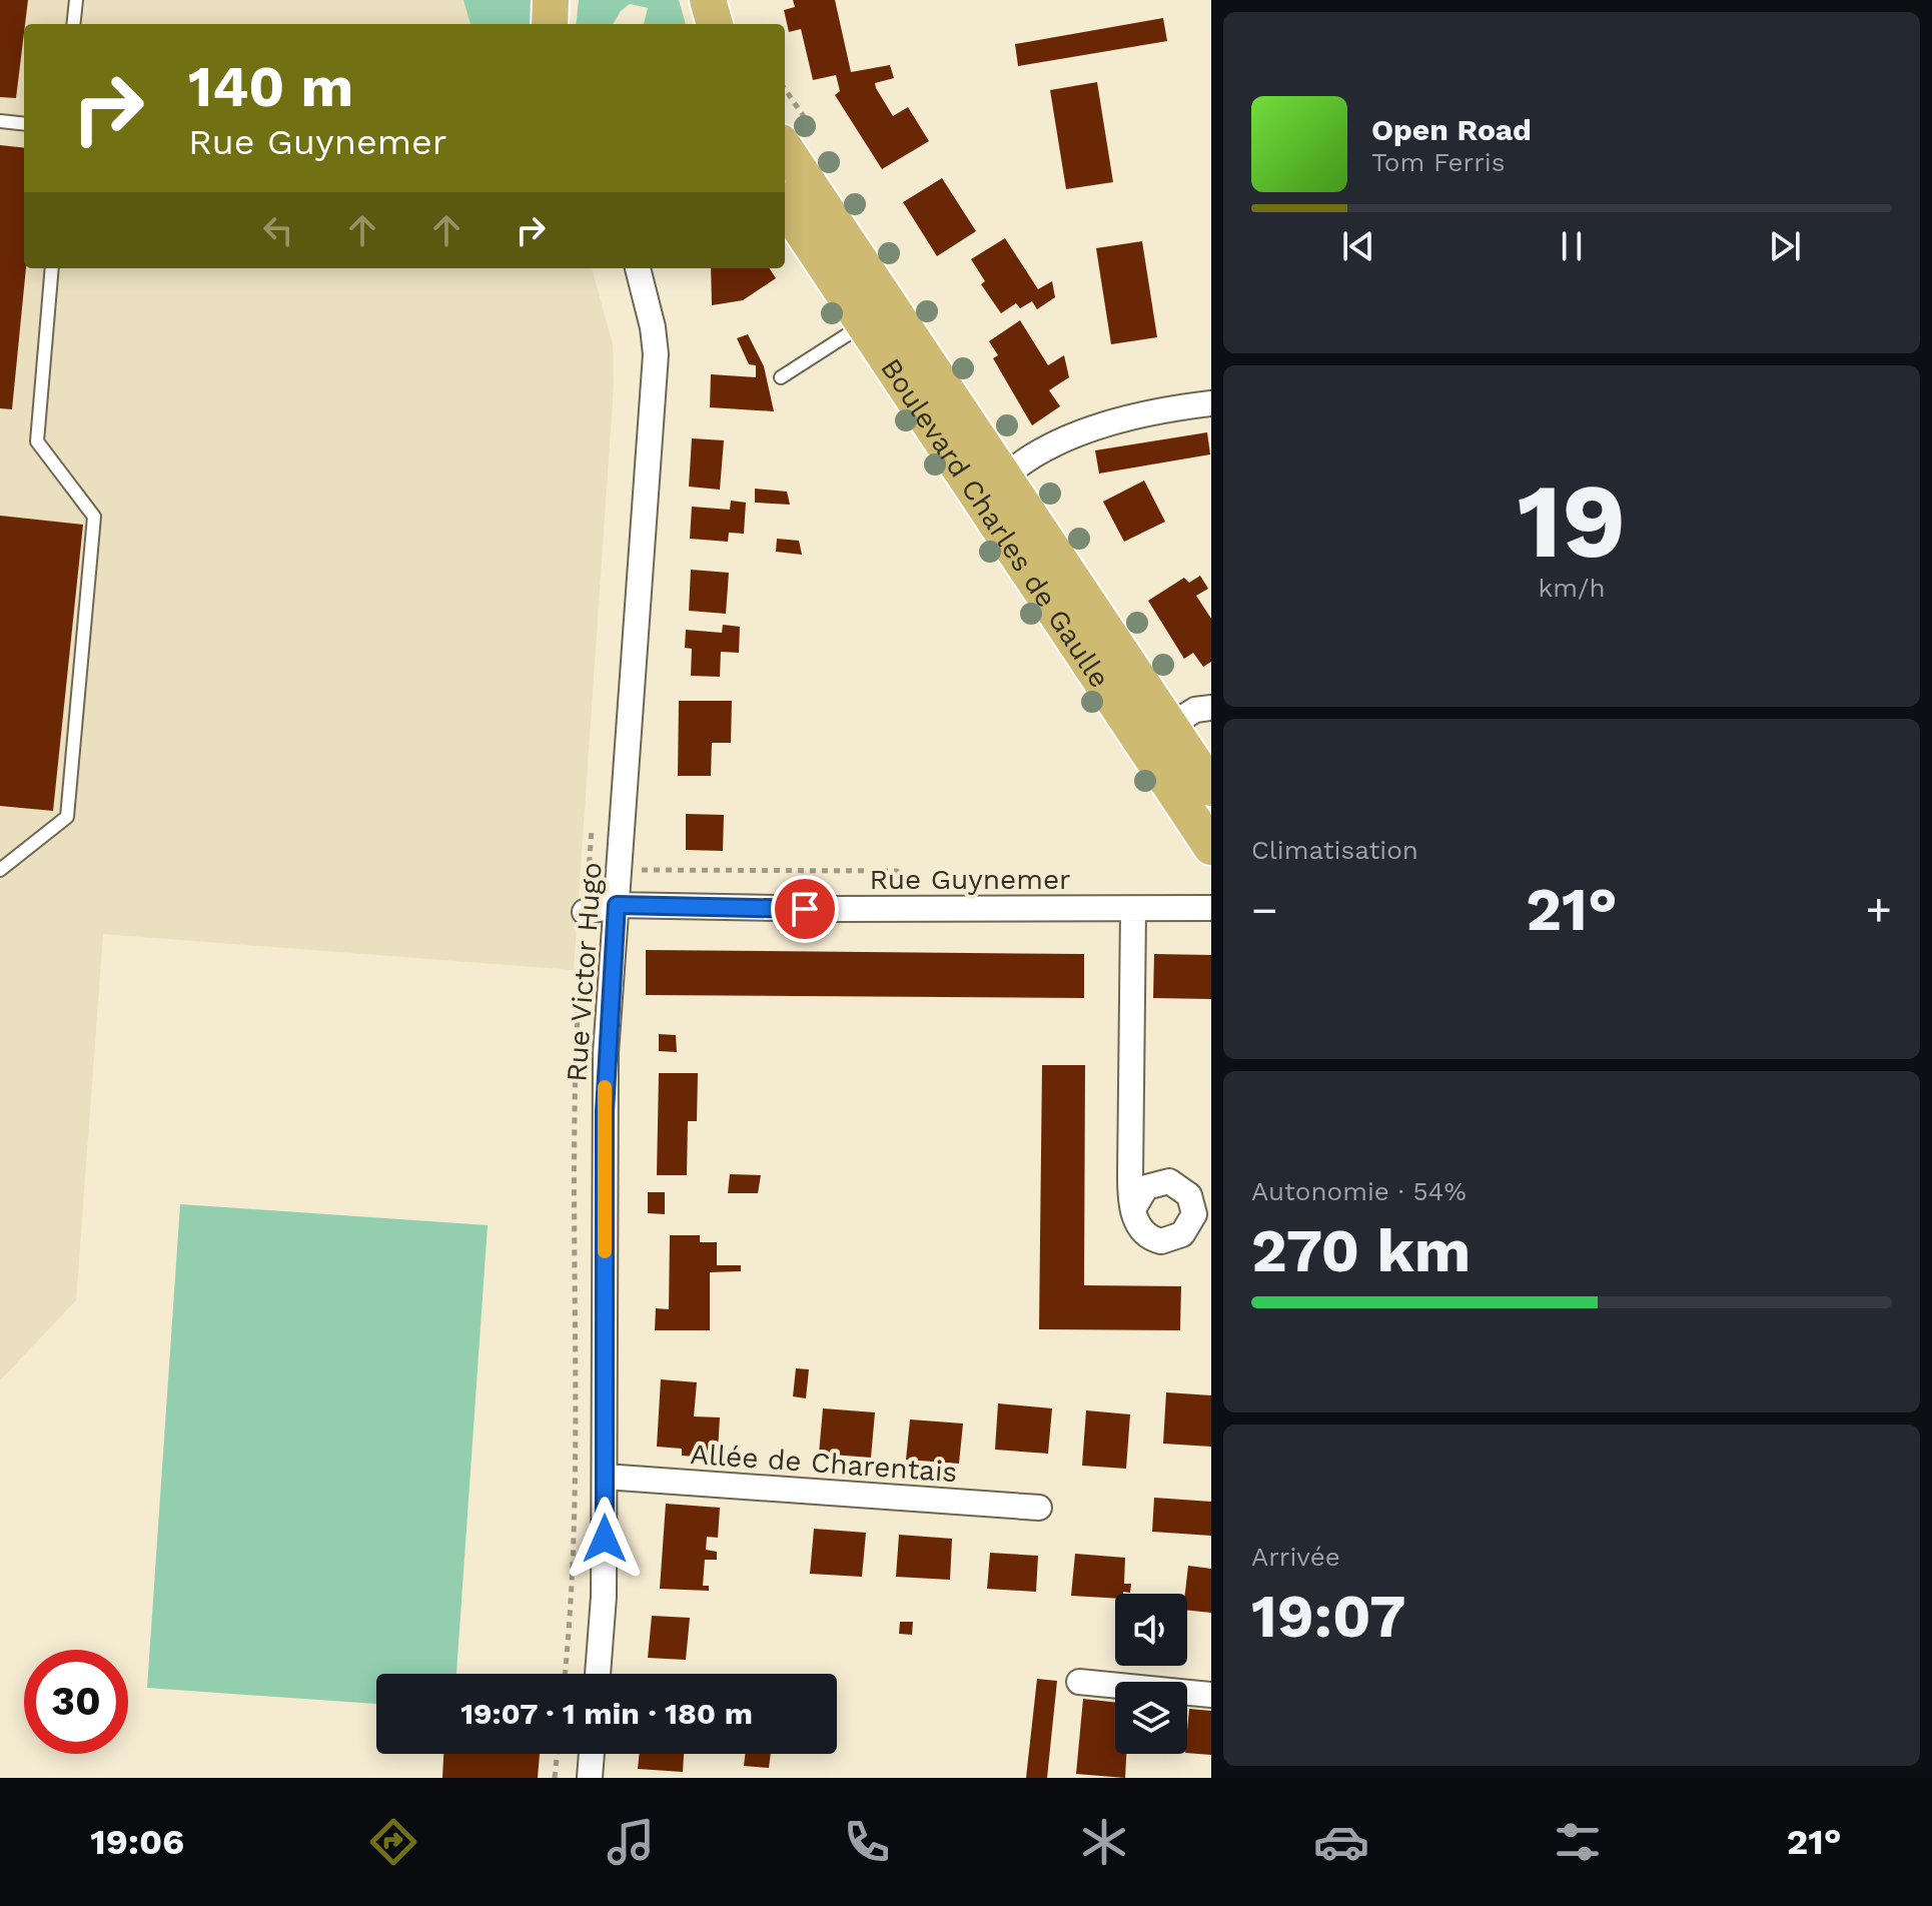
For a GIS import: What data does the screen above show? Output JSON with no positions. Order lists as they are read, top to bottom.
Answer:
{
  "streets": {
    "main road": ["Boulevard Charles de Gaulle"],
    "street": ["Rue Guynemer", "Rue Victor Hugo", "Allée de Charentais"]
  },
  "crossings": [
    ["Rue Guynemer", "Rue Victor Hugo"],
    ["Rue Victor Hugo", "Allée de Charentais"]
  ],
  "page": {
    "turn": ["140 m", "Rue Guynemer"],
    "song": ["Open Road", "Tom Ferris"],
    "tile": [
      ["19", "km/h"],
      "Climatisation",
      ["Autonomie · 54%", "270 km"],
      ["Arrivée", "19:07"]
    ],
    "heat": ["−", "21°", "+"],
    "limit": "30",
    "trip": "19:07 · 1 min · 180 m",
    "tabs": ["19:06", "21°"]
  }
}
